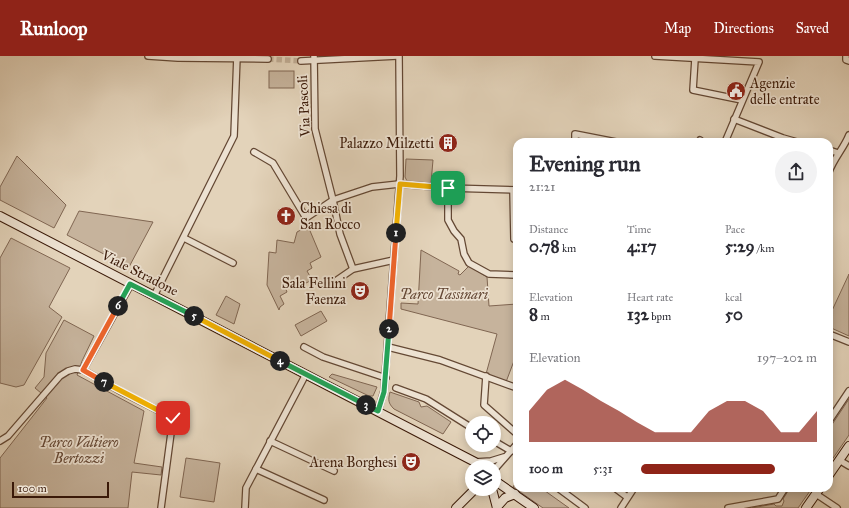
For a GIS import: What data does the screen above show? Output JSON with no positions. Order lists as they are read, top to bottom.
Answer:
{
  "streets": {
    "street": ["Via Pascoli", "Viale Stradone"]
  },
  "parks": ["Parco Tassinari", "Parco Valtiero Bertozzi"],
  "places": {
    "public building": ["Agenzie delle entrate"],
    "building": ["Palazzo Milzetti"],
    "church": ["Chiesa di San Rocco"],
    "theatre": ["Sala Fellini Faenza", "Arena Borghesi"]
  },
  "scale_bar": "100 m",
  "page": {
    "header": "Runloop",
    "nav": ["Map", "Directions", "Saved"],
    "heading": ["Evening run", "21:21"],
    "stats": [
      ["Distance", "0.78 km"],
      ["Time", "4:17"],
      ["Pace", "5:29 /km"],
      ["Elevation", "8 m"],
      ["Heart rate", "132 bpm"],
      ["kcal", "50"]
    ],
    "pins": [
      "1",
      "6",
      "5",
      "2",
      "4",
      "7",
      "3"
    ],
    "chart": ["Elevation", "197–202 m"],
    "list": [
      {
        "name": "100 m",
        "note": "5:31"
      }
    ],
    "scale": "100 m"
  }
}
